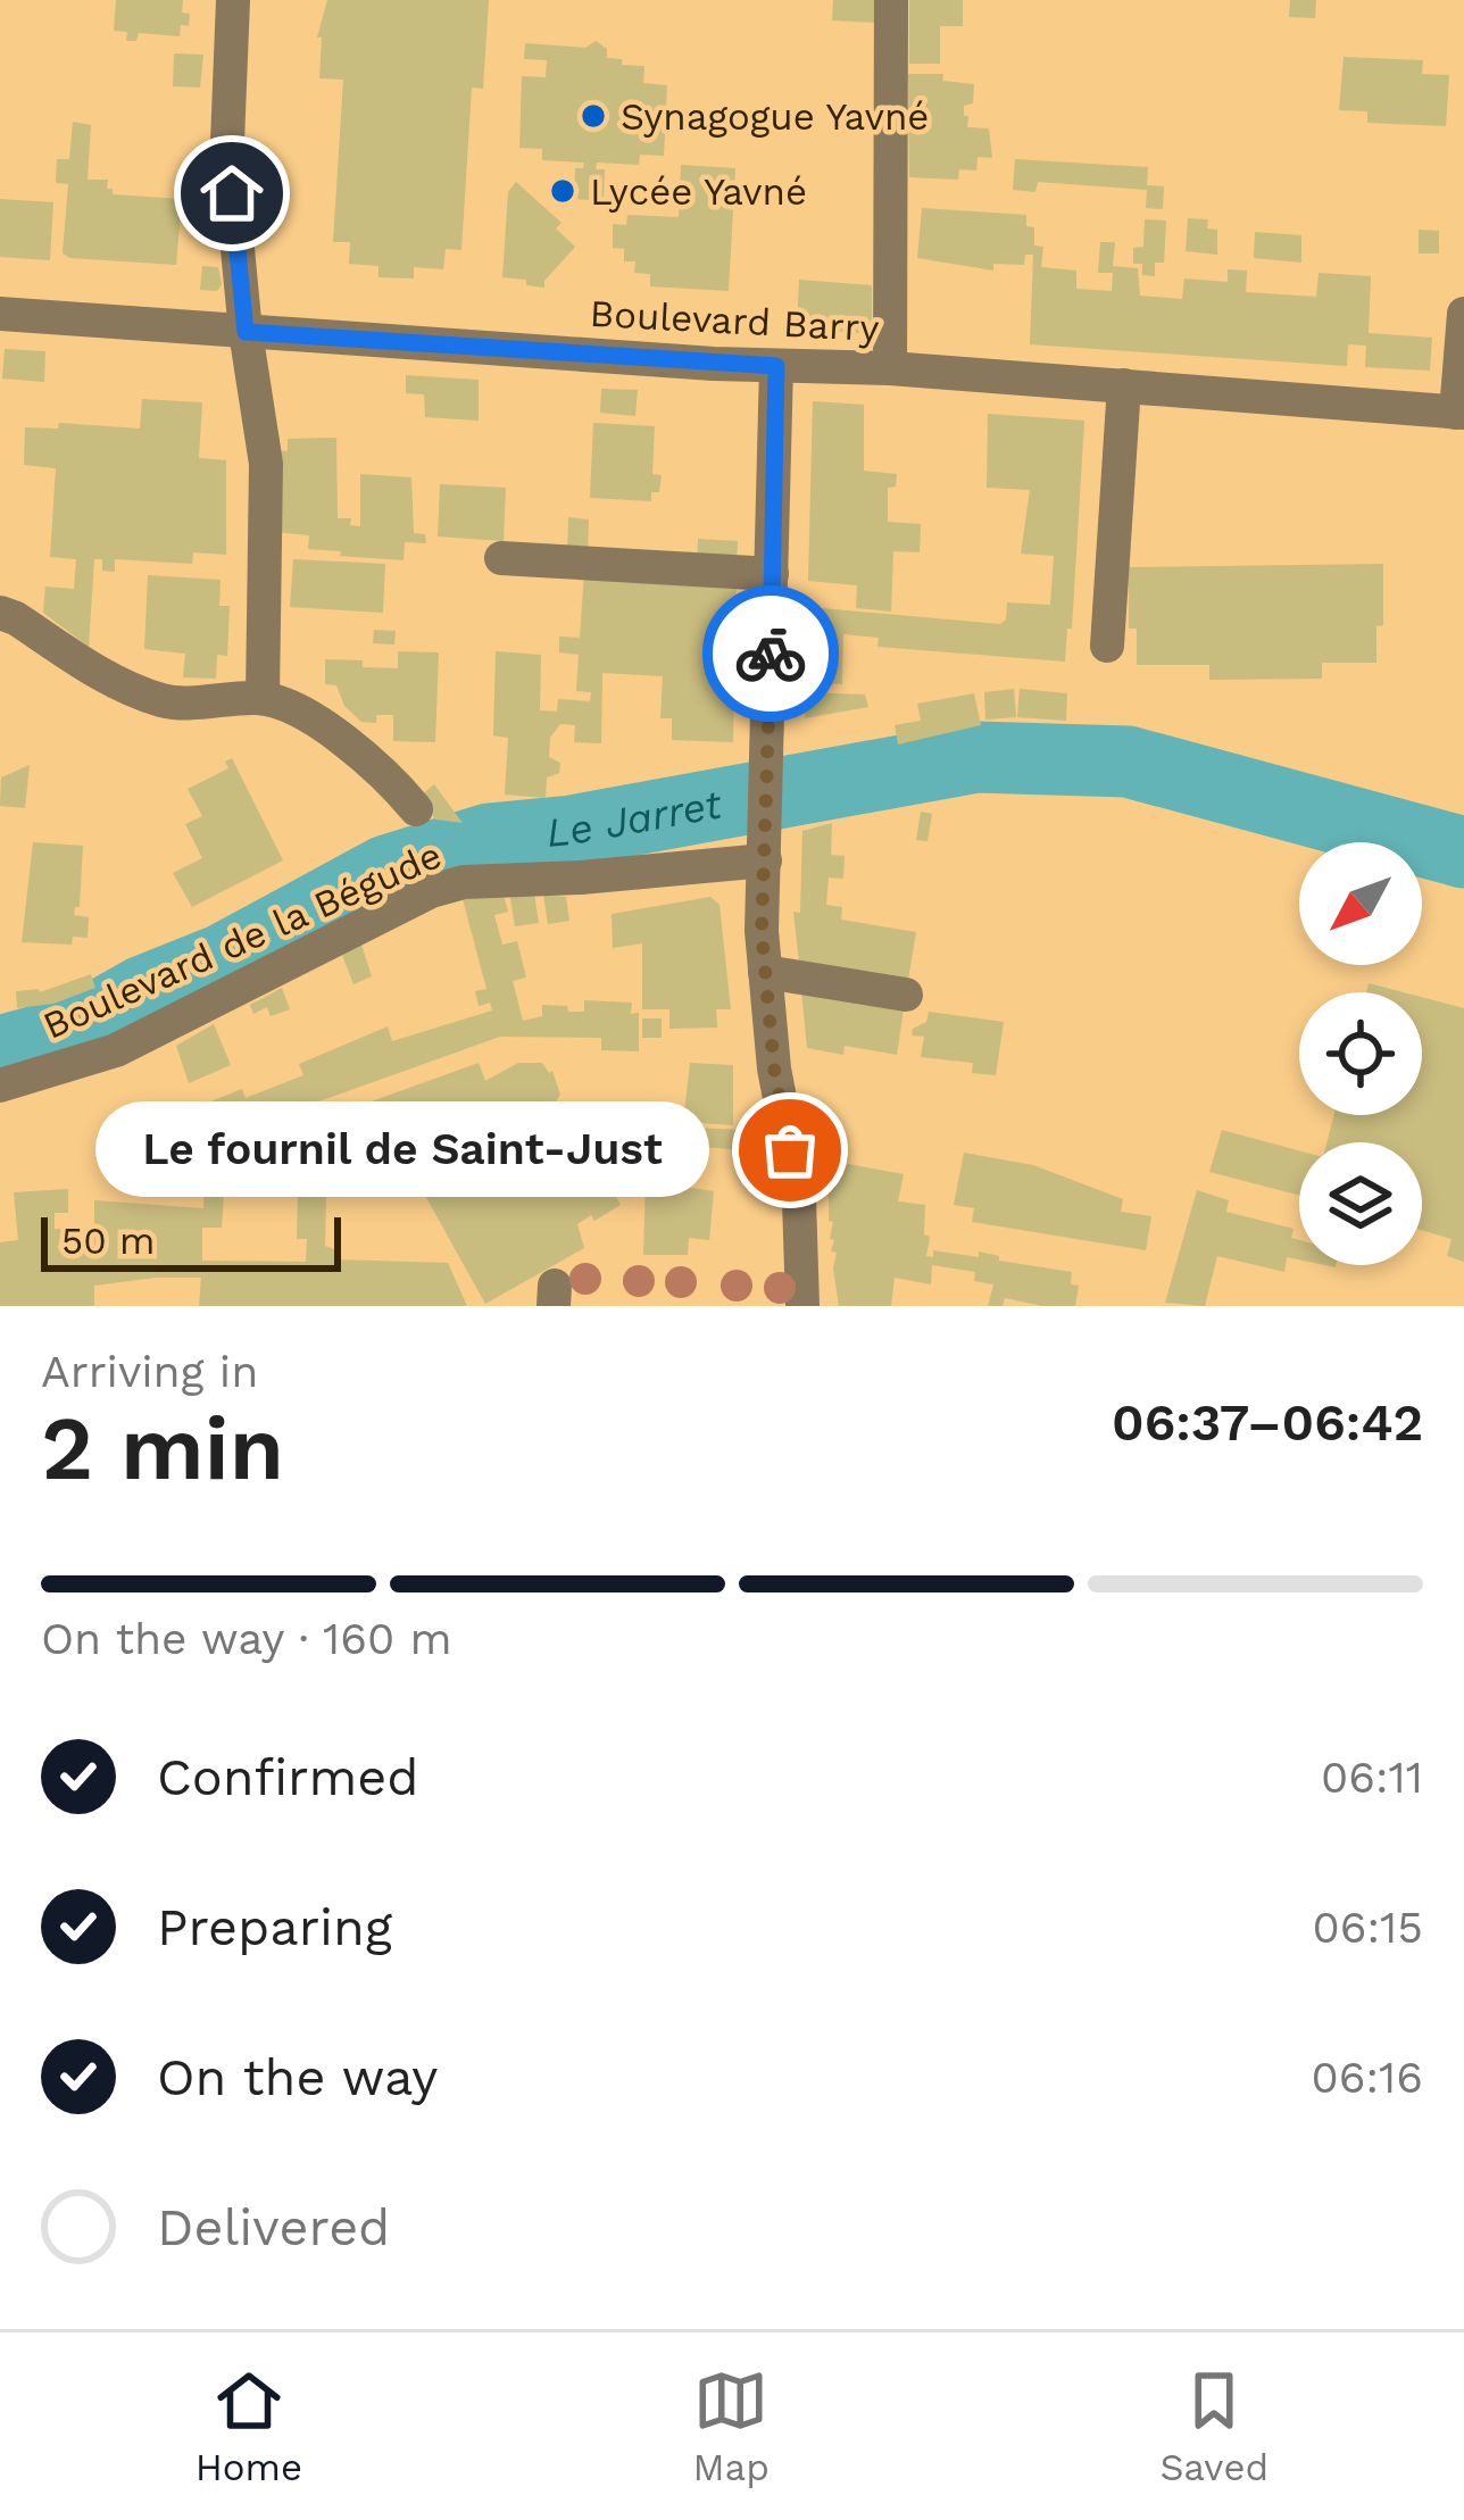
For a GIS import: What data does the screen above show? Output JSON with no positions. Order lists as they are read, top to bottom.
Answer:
{
  "streets": {
    "street": ["Boulevard Barry", "Boulevard de la Bégude"]
  },
  "water": ["Le Jarret"],
  "places": ["Synagogue Yavné", "Lycée Yavné", "Le fournil de Saint-Just"],
  "scale_bar": "50 m",
  "north": "bottom left",
  "page": {
    "bubble": "Le fournil de Saint-Just",
    "scale": "50 m",
    "heading": ["2 min", "Arriving in", "06:37–06:42"],
    "bar": "On the way · 160 m",
    "list": [
      ["Confirmed", "06:11"],
      ["Preparing", "06:15"],
      ["On the way", "06:16"],
      "Delivered"
    ],
    "tabs": ["Home", "Map", "Saved"]
  }
}
